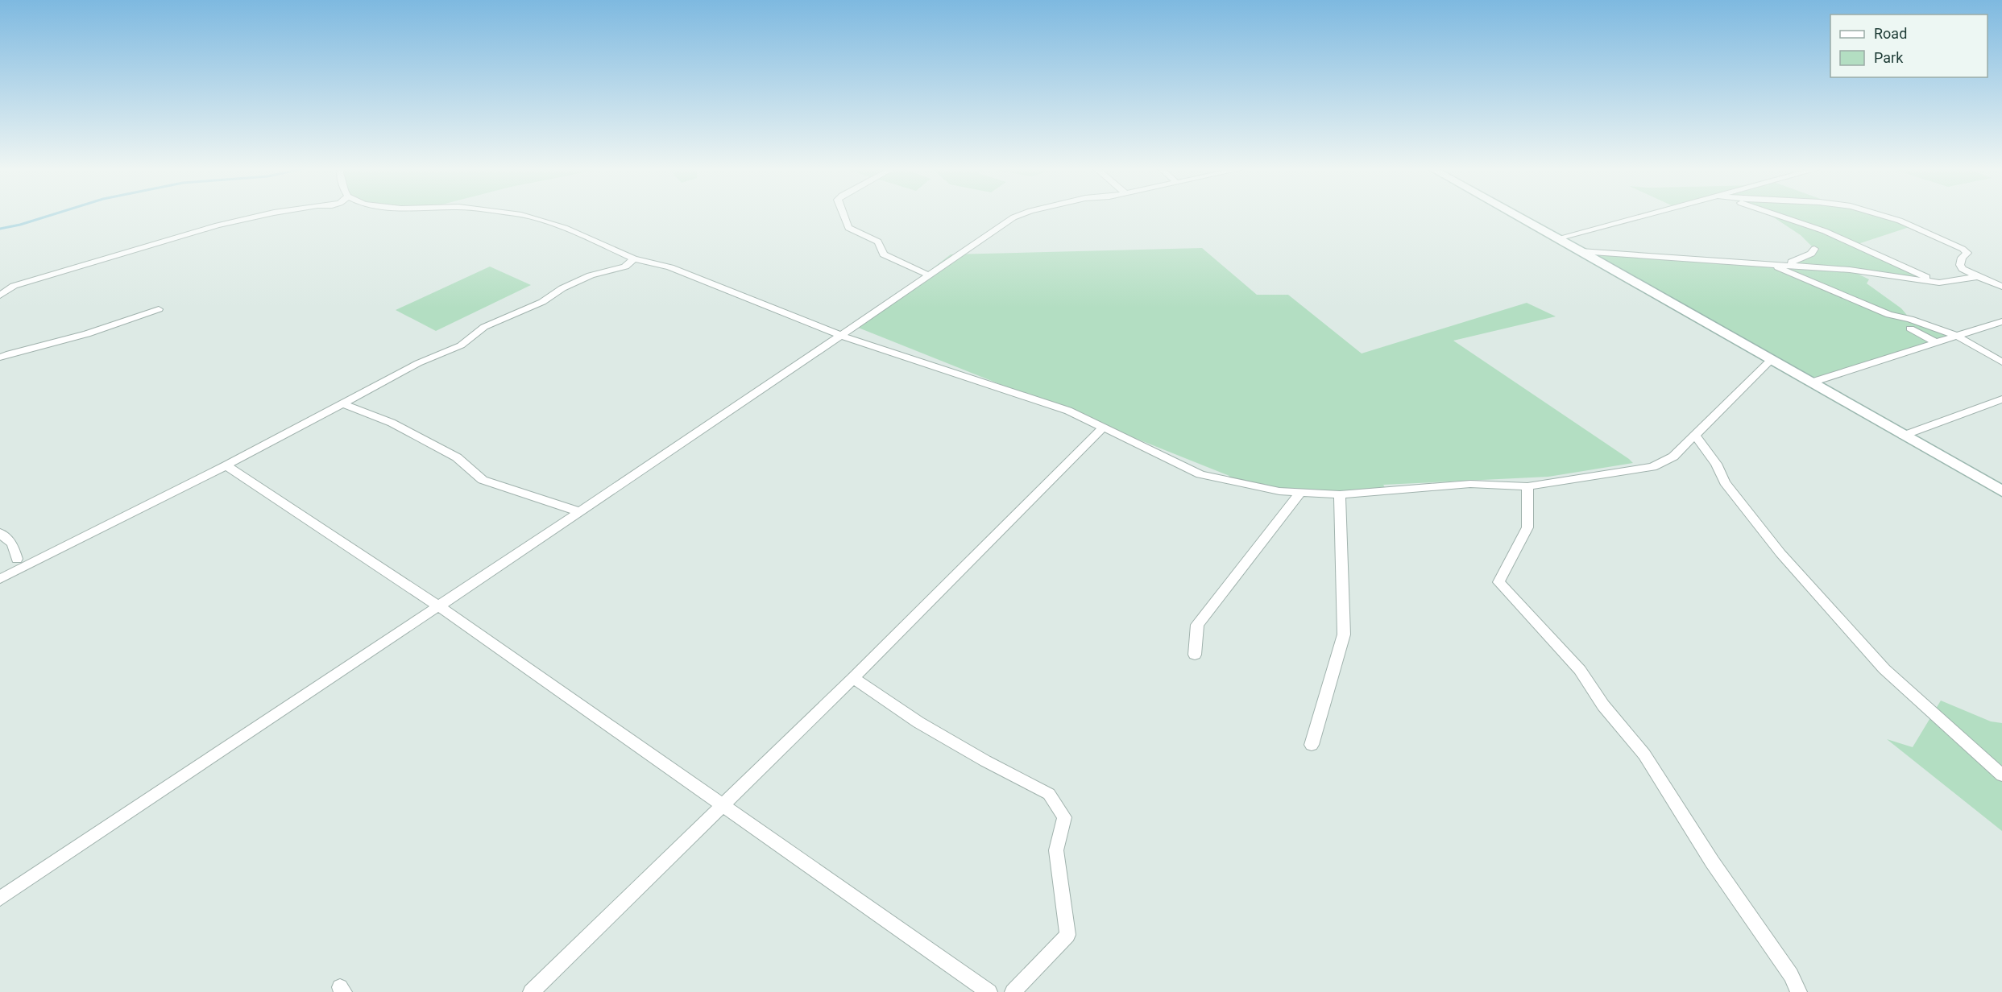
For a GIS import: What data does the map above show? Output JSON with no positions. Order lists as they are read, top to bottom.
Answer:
{
  "legend": ["Road", "Park"]
}
